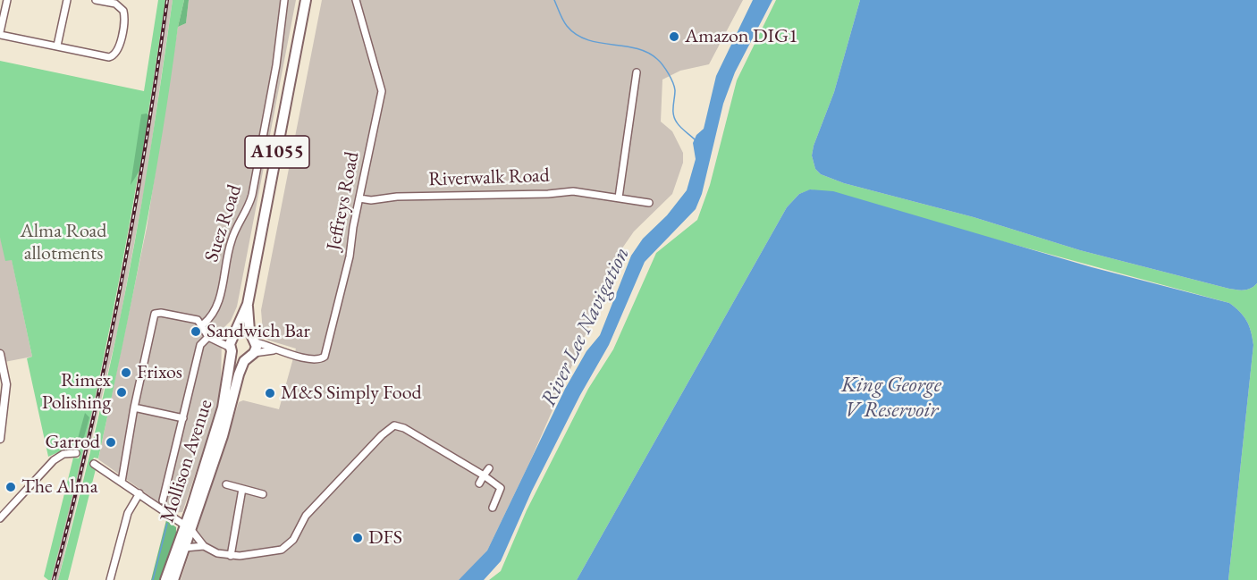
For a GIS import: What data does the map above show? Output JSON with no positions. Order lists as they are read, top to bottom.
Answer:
{
  "streets": {
    "main road": ["A1055", "Mollison Avenue"],
    "street": ["Riverwalk Road", "Jeffreys Road", "Suez Road"]
  },
  "crossings": [
    ["Riverwalk Road", "Jeffreys Road"],
    ["Jeffreys Road", "Mollison Avenue"]
  ],
  "water": ["River Lee Navigation", "King George V Reservoir"],
  "parks": ["Alma Road allotments"],
  "places": [
    "Amazon DIG1",
    "Sandwich Bar",
    "Frixos",
    "Rimex Polishing",
    "M&S Simply Food",
    "Garrod",
    "The Alma",
    "DFS"
  ]
}
